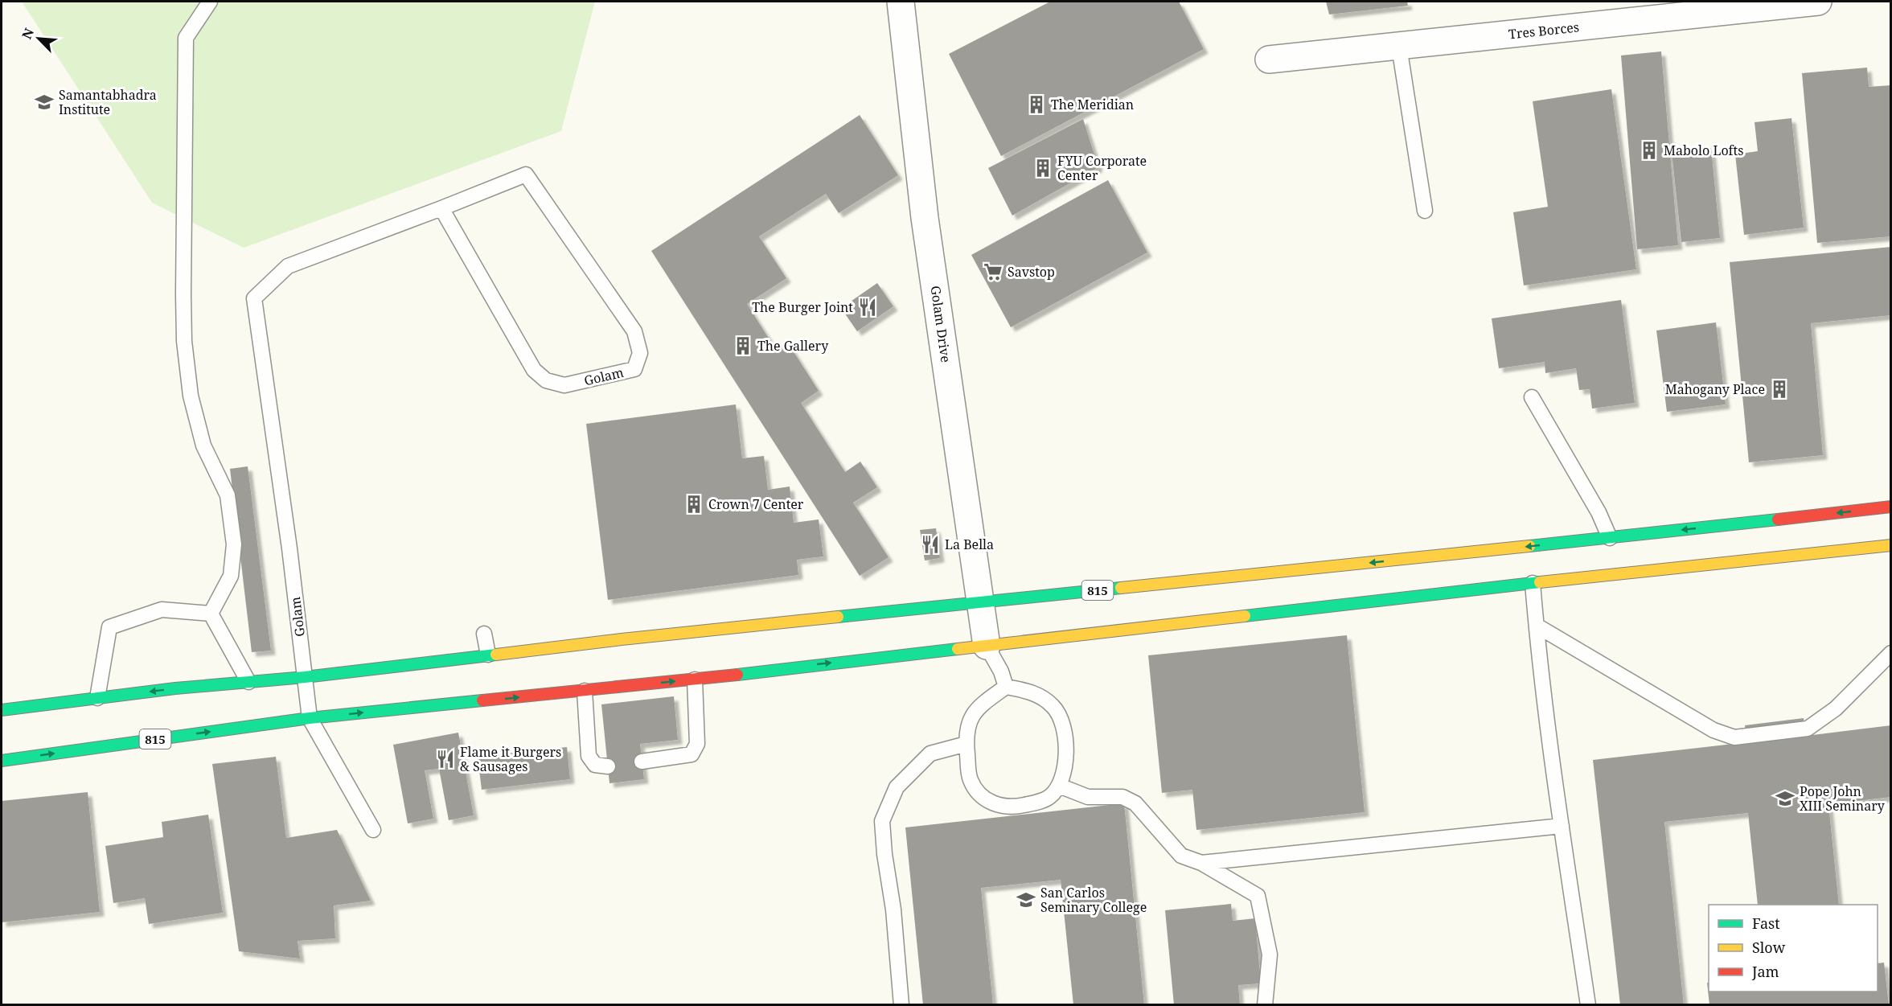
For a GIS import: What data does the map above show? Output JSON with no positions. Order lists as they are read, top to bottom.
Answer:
{
  "streets": {
    "main road": ["815"],
    "street": ["Tres Borces", "Golam Drive"],
    "lane": ["Golam"]
  },
  "crossings": [
    ["Golam Drive", "815"],
    ["Golam", "815"]
  ],
  "places": {
    "school or university": ["Samantabhadra Institute", "Pope John XIII Seminary", "San Carlos Seminary College"],
    "building": [
      "The Meridian",
      "Mabolo Lofts",
      "FYU Corporate Center",
      "The Gallery",
      "Mahogany Place",
      "Crown 7 Center"
    ],
    "supermarket": ["Savstop"],
    "restaurant": ["The Burger Joint", "La Bella", "Flame it Burgers & Sausages"]
  },
  "legend": ["Fast", "Slow", "Jam"],
  "north": "top left"
}
